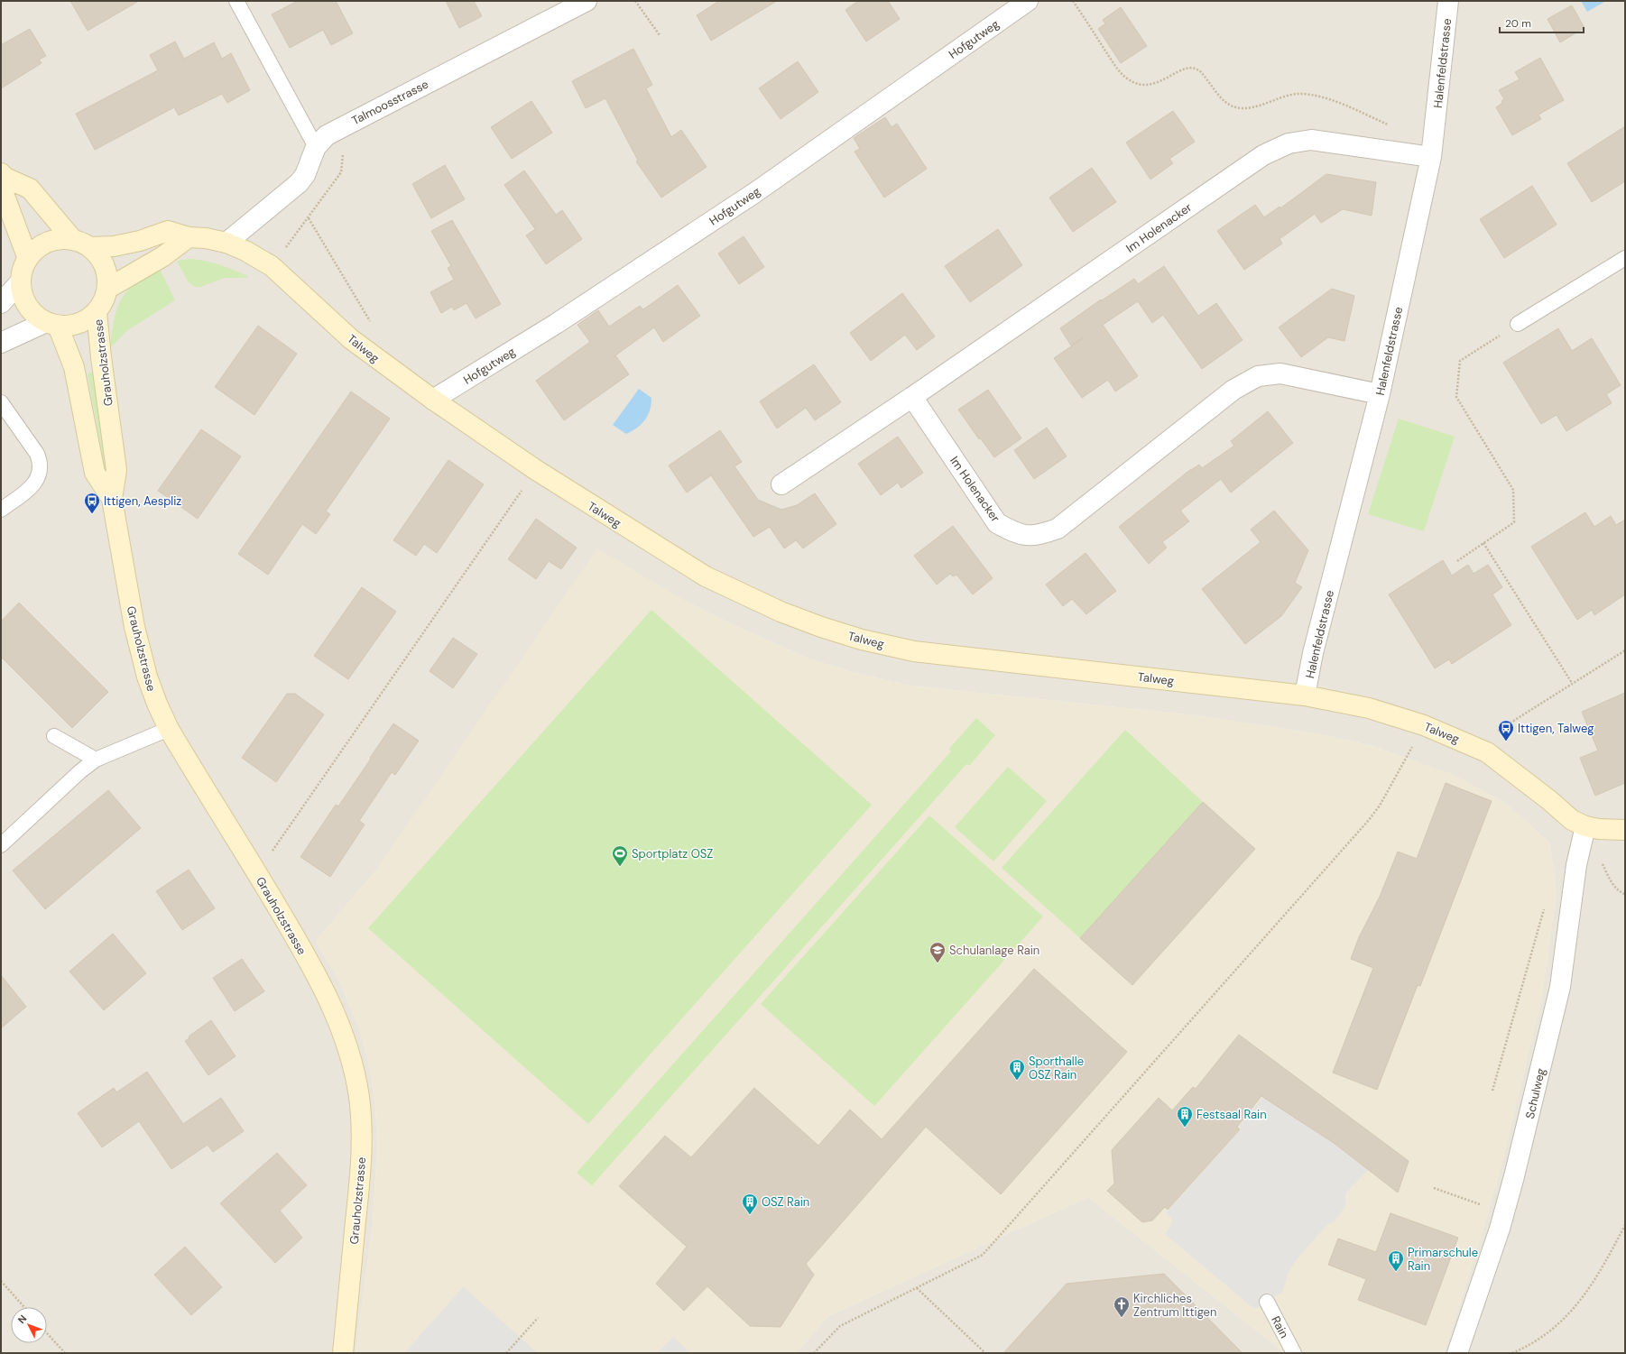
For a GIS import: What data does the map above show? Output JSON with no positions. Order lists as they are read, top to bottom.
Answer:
{
  "streets": {
    "street": [
      "Hofgutweg",
      "Halenfeldstrasse",
      "Talmoosstrasse",
      "Im Holenacker",
      "Talweg",
      "Grauholzstrasse",
      "Schulweg"
    ],
    "lane": ["Rain"]
  },
  "crossings": [
    ["Hofgutweg", "Talweg"],
    ["Halenfeldstrasse", "Im Holenacker"],
    ["Halenfeldstrasse", "Talweg"],
    ["Talmoosstrasse", "Talweg"],
    ["Talweg", "Grauholzstrasse"],
    ["Talweg", "Schulweg"]
  ],
  "places": {
    "bus stop": ["Ittigen, Aespliz", "Ittigen, Talweg"],
    "sports": ["Sportplatz OSZ"],
    "school or university": ["Schulanlage Rain"],
    "building": [
      "Sporthalle OSZ Rain",
      "Festsaal Rain",
      "OSZ Rain",
      "Primarschule Rain"
    ],
    "church": ["Kirchliches Zentrum Ittigen"]
  },
  "scale_bar": "20 m",
  "north": "top left"
}
